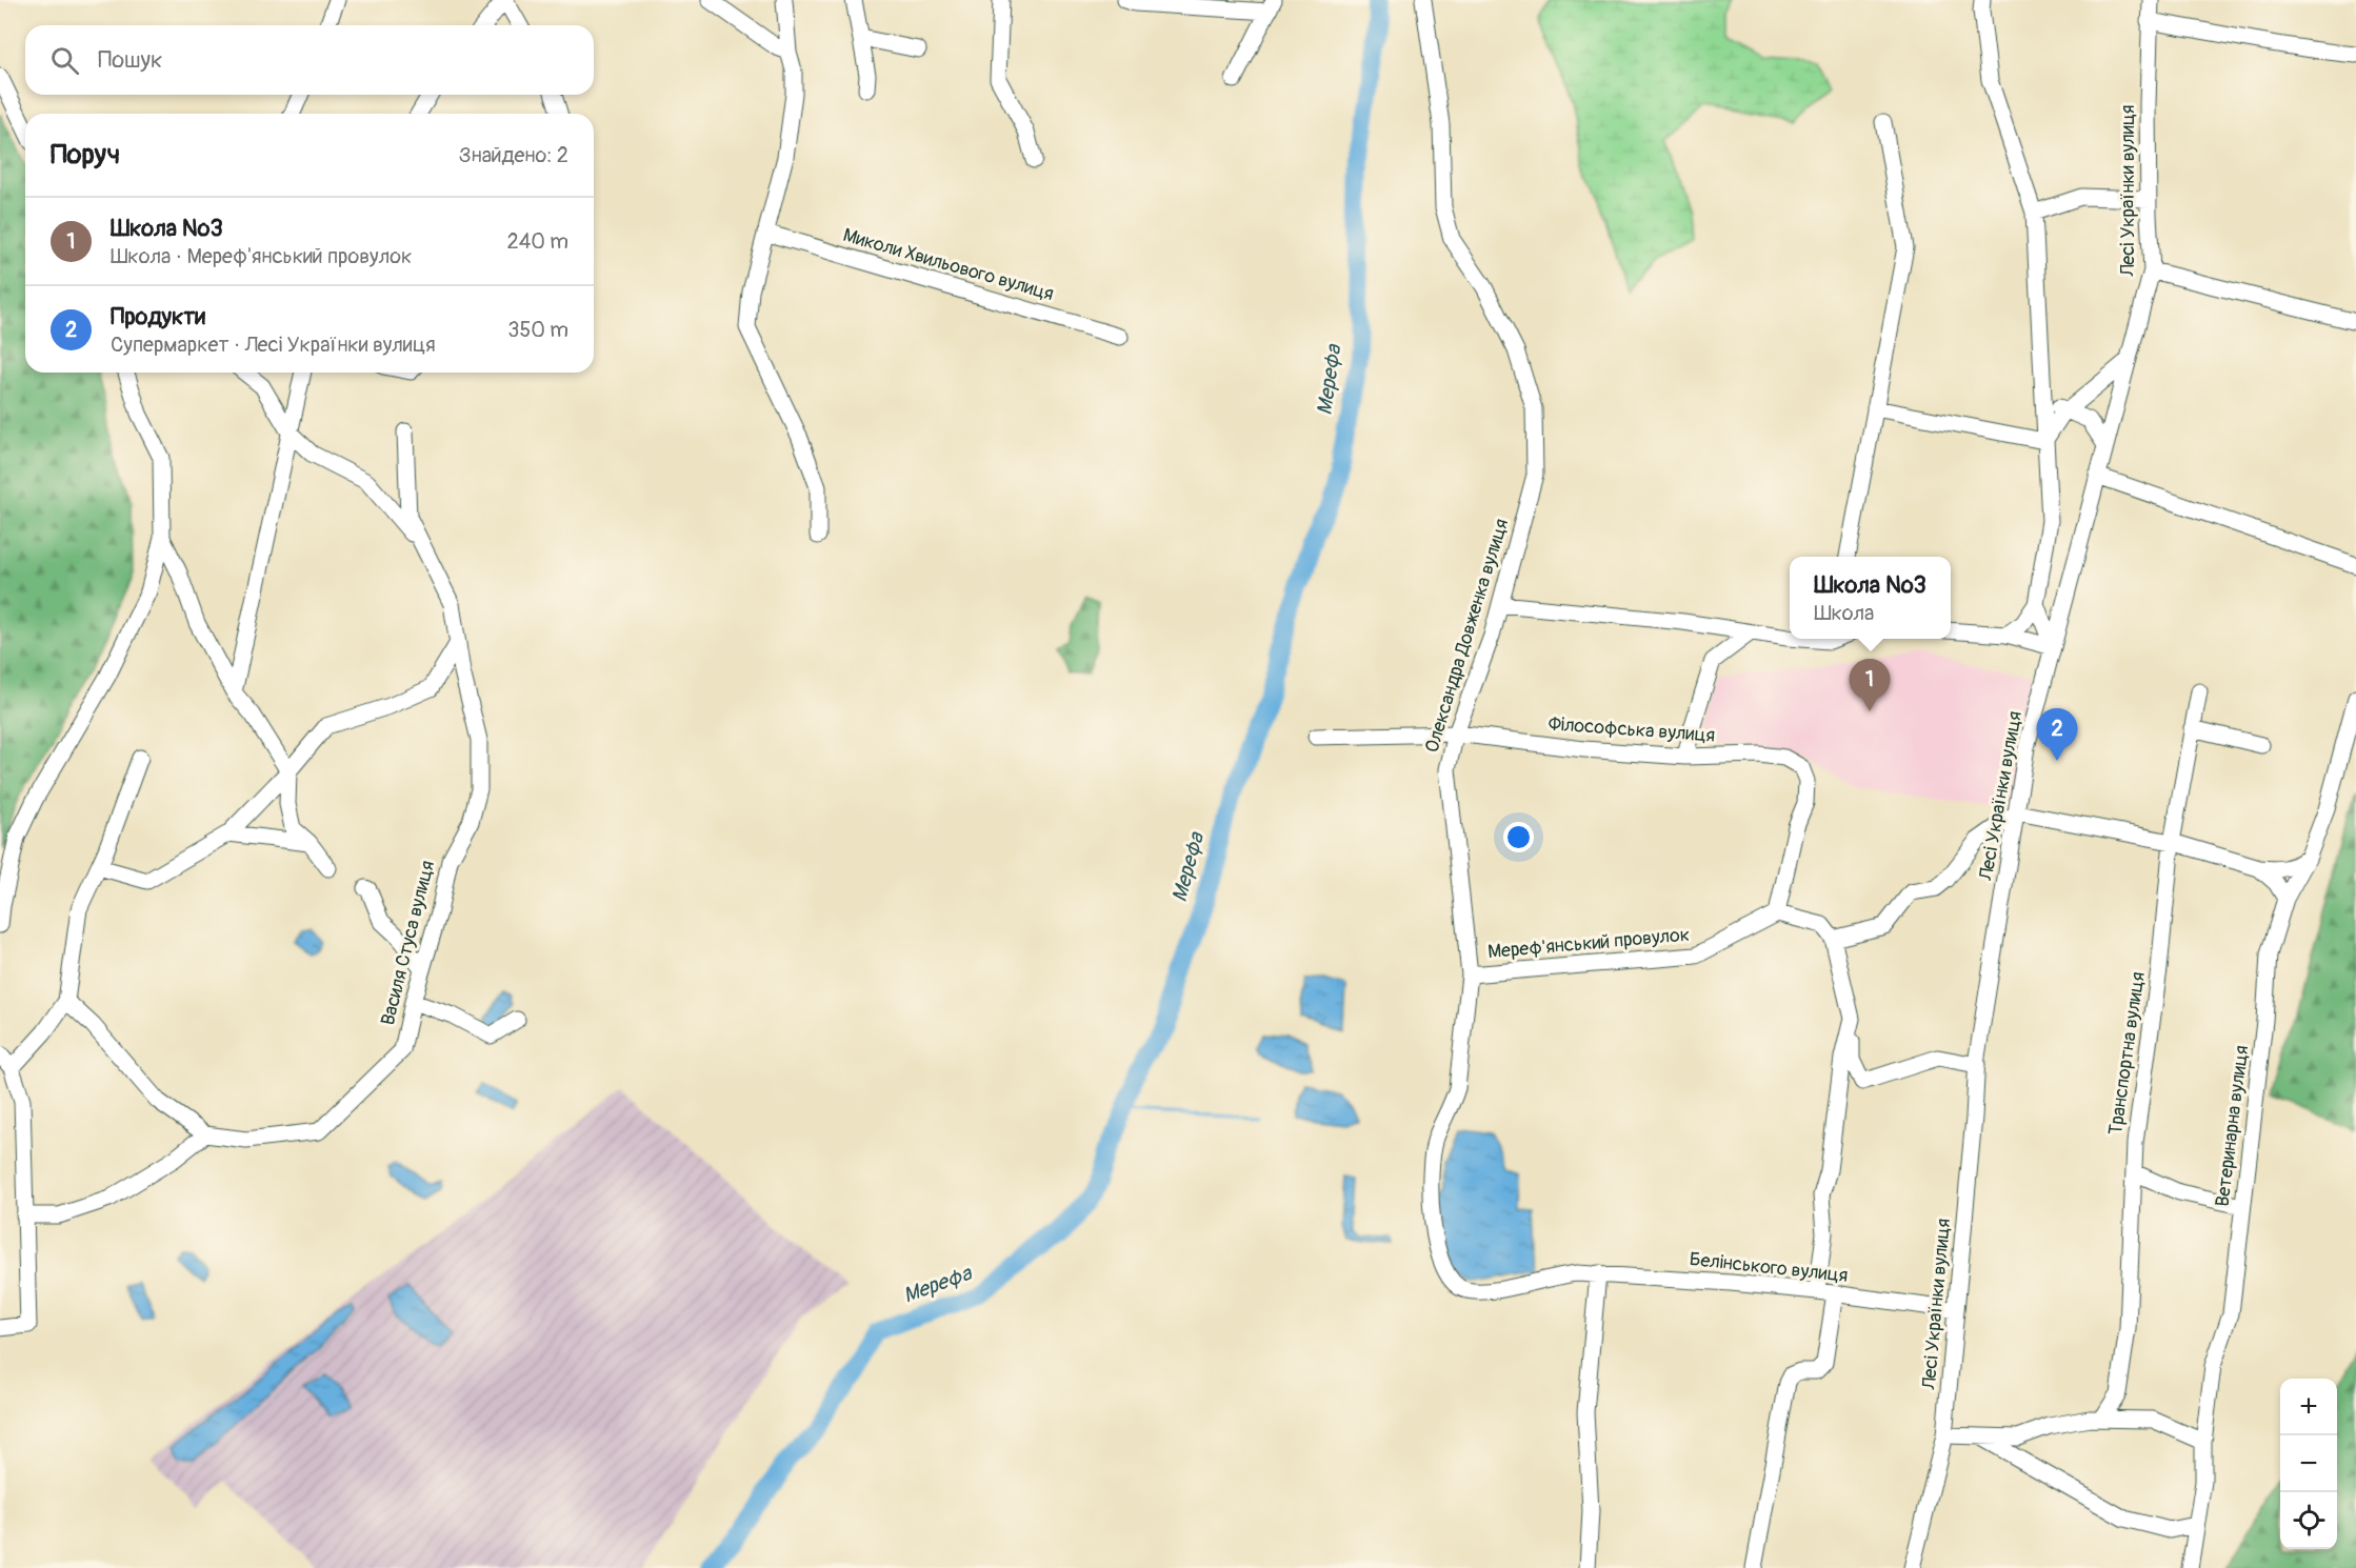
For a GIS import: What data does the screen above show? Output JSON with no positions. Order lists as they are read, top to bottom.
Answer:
{
  "streets": {
    "street": [
      "Лесі Українки вулиця",
      "Миколи Хвильового вулиця",
      "Олександра Довженка вулиця",
      "Філософська вулиця",
      "Василя Стуса вулиця",
      "Мереф'янський провулок",
      "Транспортна вулиця",
      "Ветеринарна вулиця",
      "Белінського вулиця"
    ]
  },
  "crossings": [
    ["Лесі Українки вулиця", "Белінського вулиця"],
    ["Олександра Довженка вулиця", "Філософська вулиця"],
    ["Олександра Довженка вулиця", "Мереф'янський провулок"],
    ["Олександра Довженка вулиця", "Белінського вулиця"],
    ["Філософська вулиця", "Мереф'янський провулок"]
  ],
  "water": ["Мерефа"],
  "page": {
    "search": "Пошук",
    "heading": ["Поруч", "Знайдено: 2"],
    "list": [
      {
        "mark": "1",
        "name": "Школа №3",
        "note": "Школа · Мереф'янський провулок",
        "value": "240 m"
      },
      {
        "mark": "2",
        "name": "Продукти",
        "note": "Супермаркет · Лесі Українки вулиця",
        "value": "350 m"
      }
    ],
    "popup": ["Школа №3", "Школа"],
    "pins": ["1", "2"],
    "map_buttons": ["+", "−"]
  }
}
